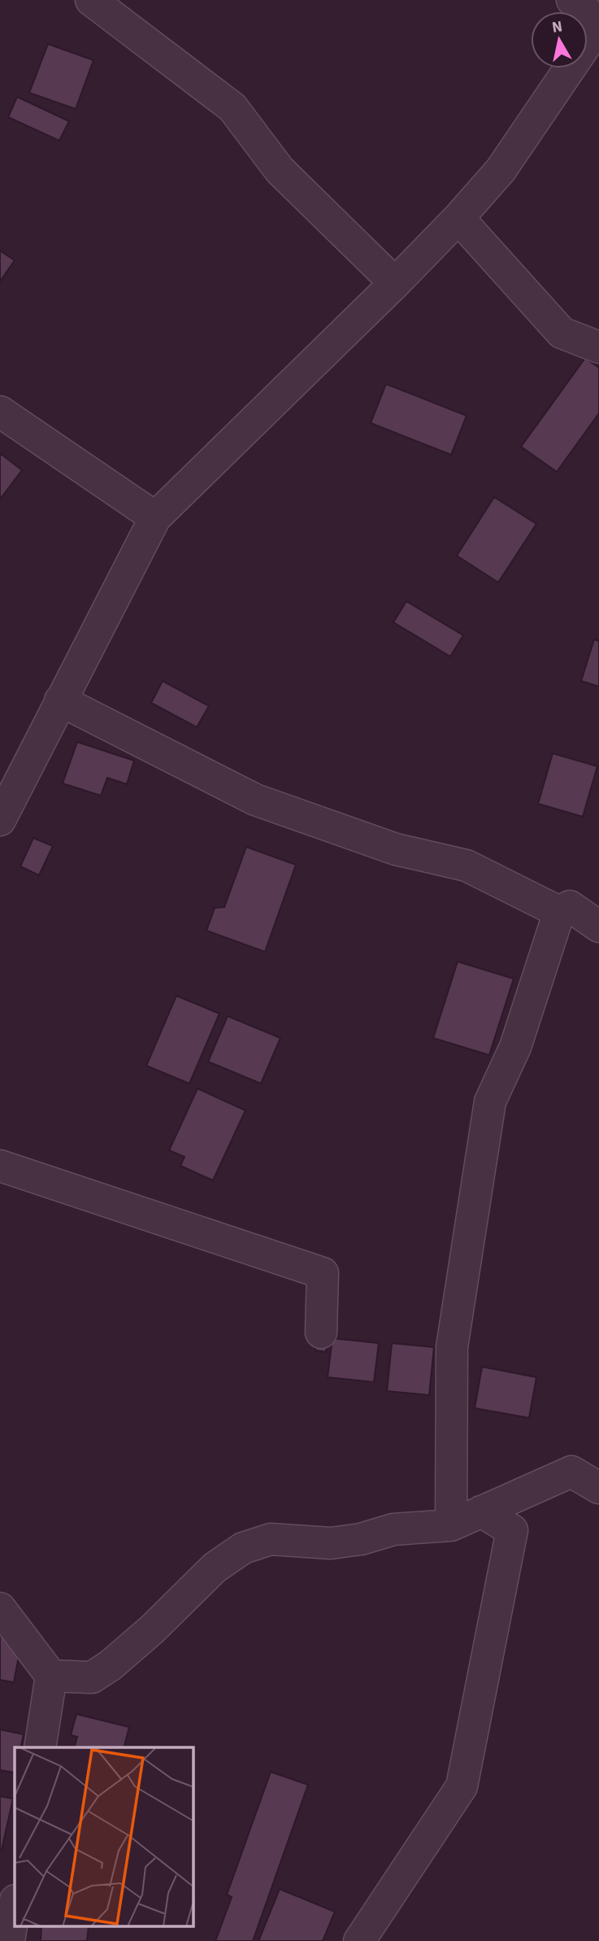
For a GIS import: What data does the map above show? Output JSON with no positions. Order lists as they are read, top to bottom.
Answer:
{
  "north": "top"
}
